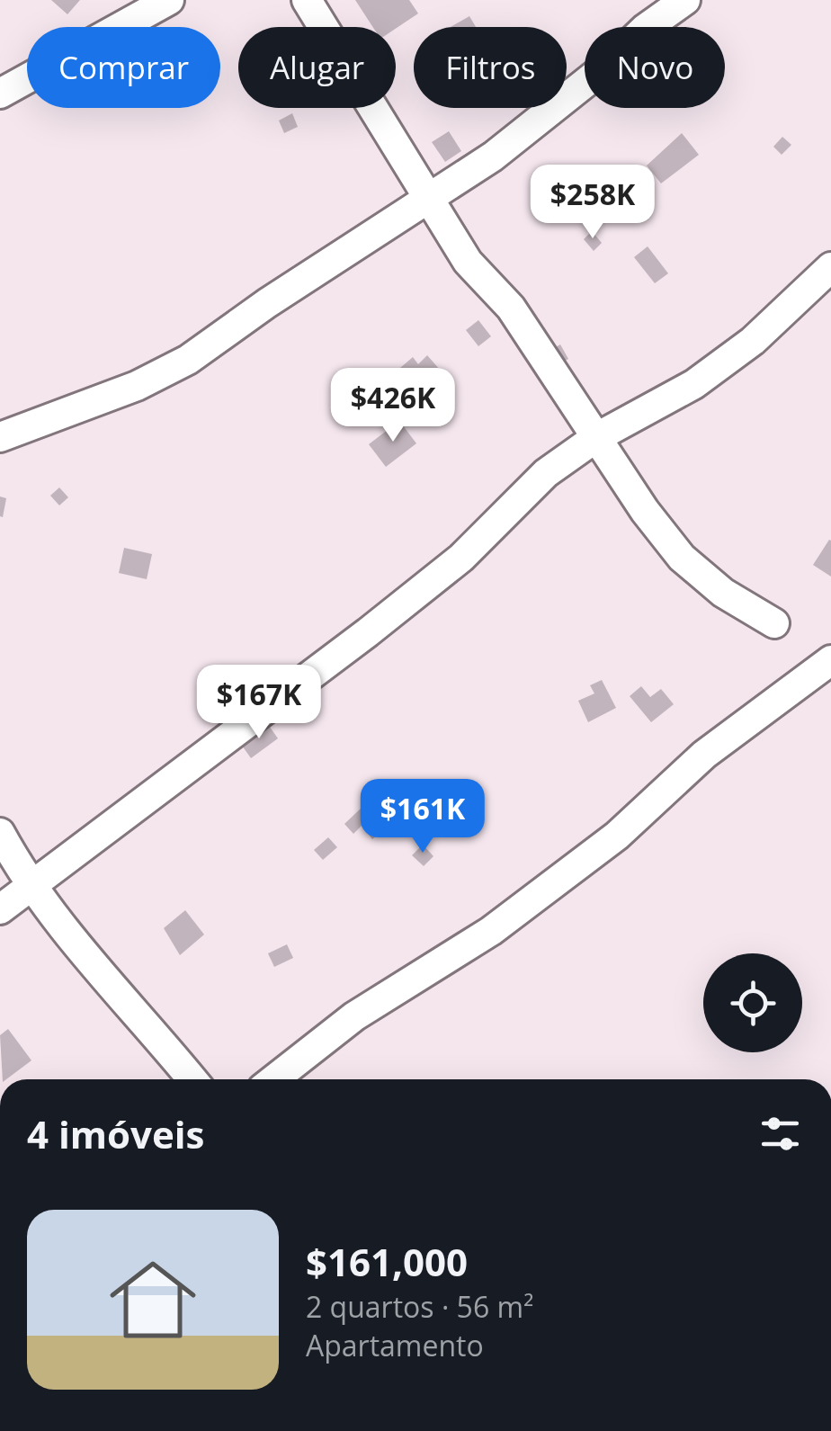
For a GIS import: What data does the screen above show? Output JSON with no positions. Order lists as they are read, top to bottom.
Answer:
{
  "page": {
    "chip": [
      "Comprar",
      "Alugar",
      "Filtros",
      "Novo"
    ],
    "price": [
      "$258K",
      "$426K",
      "$167K",
      "$161K"
    ],
    "heading": "4 imóveis",
    "list": [
      {
        "name": "$161,000",
        "note": "2 quartos · 56 m² · Apartamento"
      }
    ]
  }
}
